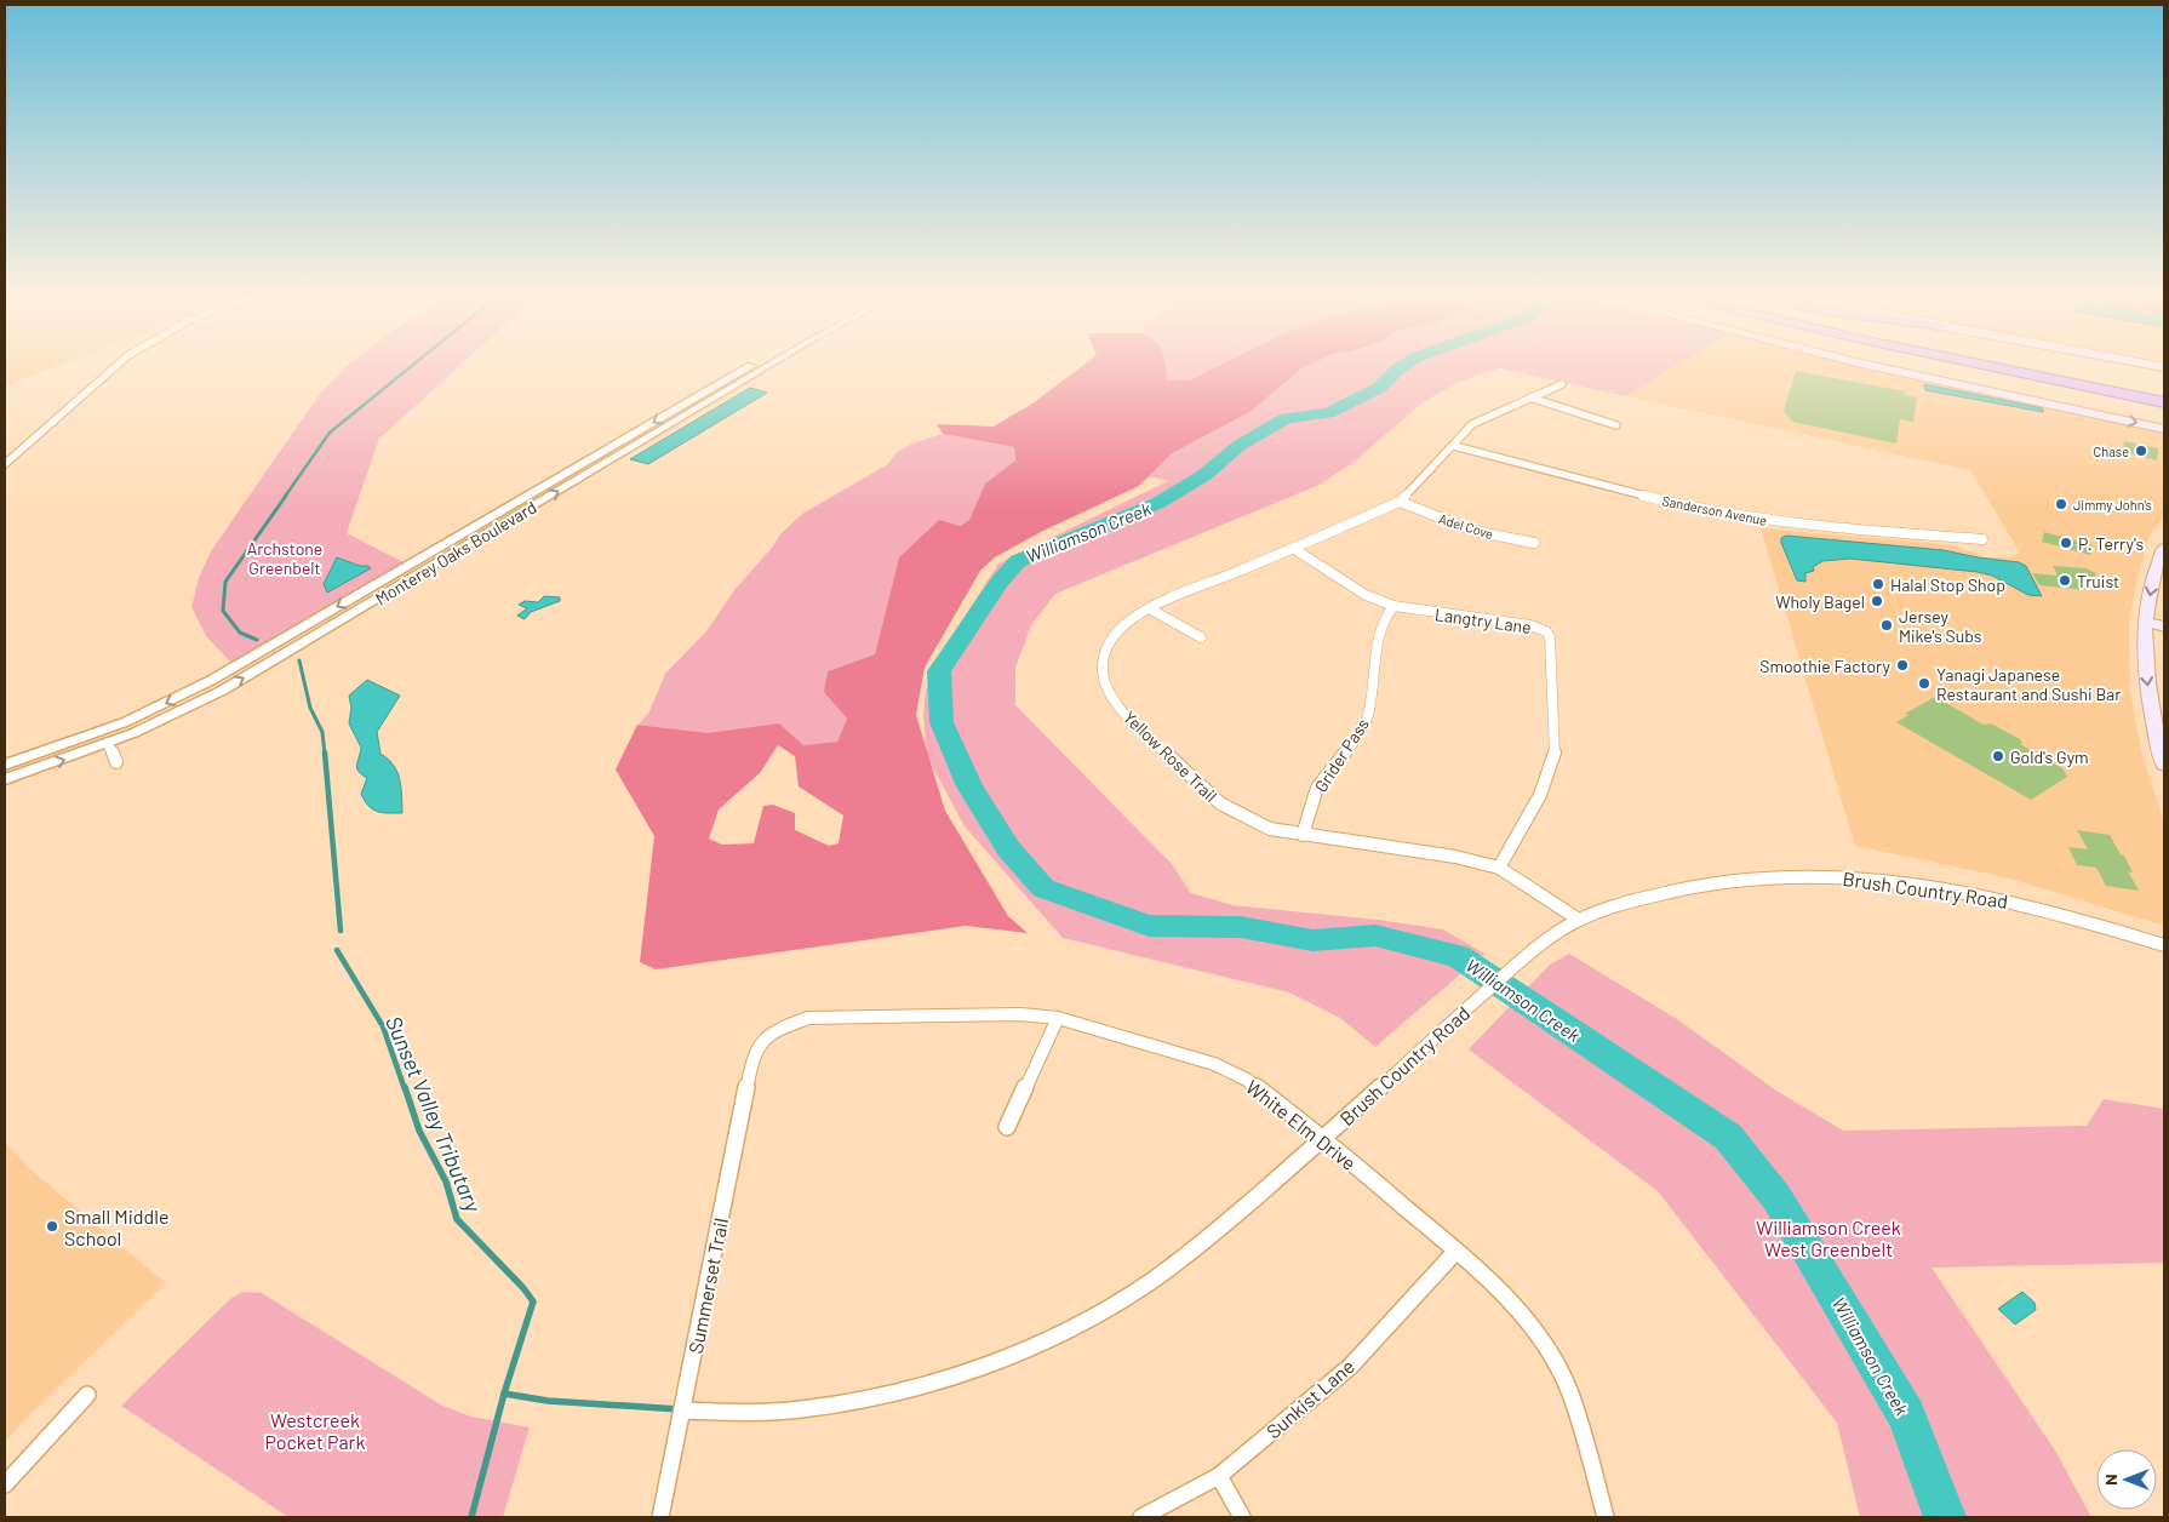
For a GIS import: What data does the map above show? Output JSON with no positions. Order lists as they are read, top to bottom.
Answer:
{
  "streets": {
    "street": [
      "Sanderson Avenue",
      "Adel Cove",
      "Monterey Oaks Boulevard",
      "Langtry Lane",
      "Grider Pass",
      "Yellow Rose Trail",
      "Brush Country Road",
      "White Elm Drive",
      "Summerset Trail",
      "Sunkist Lane"
    ]
  },
  "crossings": [
    ["Sanderson Avenue", "Yellow Rose Trail"],
    ["Adel Cove", "Yellow Rose Trail"],
    ["Langtry Lane", "Grider Pass"],
    ["Langtry Lane", "Yellow Rose Trail"],
    ["Grider Pass", "Yellow Rose Trail"],
    ["Yellow Rose Trail", "Brush Country Road"],
    ["Brush Country Road", "White Elm Drive"],
    ["Brush Country Road", "Summerset Trail"],
    ["White Elm Drive", "Summerset Trail"],
    ["White Elm Drive", "Sunkist Lane"]
  ],
  "water": ["Williamson Creek", "Sunset Valley Tributary"],
  "parks": ["Archstone Greenbelt", "Williamson Creek West Greenbelt", "Westcreek Pocket Park"],
  "places": [
    "Chase",
    "Jimmy John's",
    "P. Terry's",
    "Truist",
    "Halal Stop Shop",
    "Wholy Bagel",
    "Jersey Mike's Subs",
    "Smoothie Factory",
    "Yanagi Japanese Restaurant and Sushi Bar",
    "Gold's Gym",
    "Small Middle School"
  ],
  "north": "left"
}
